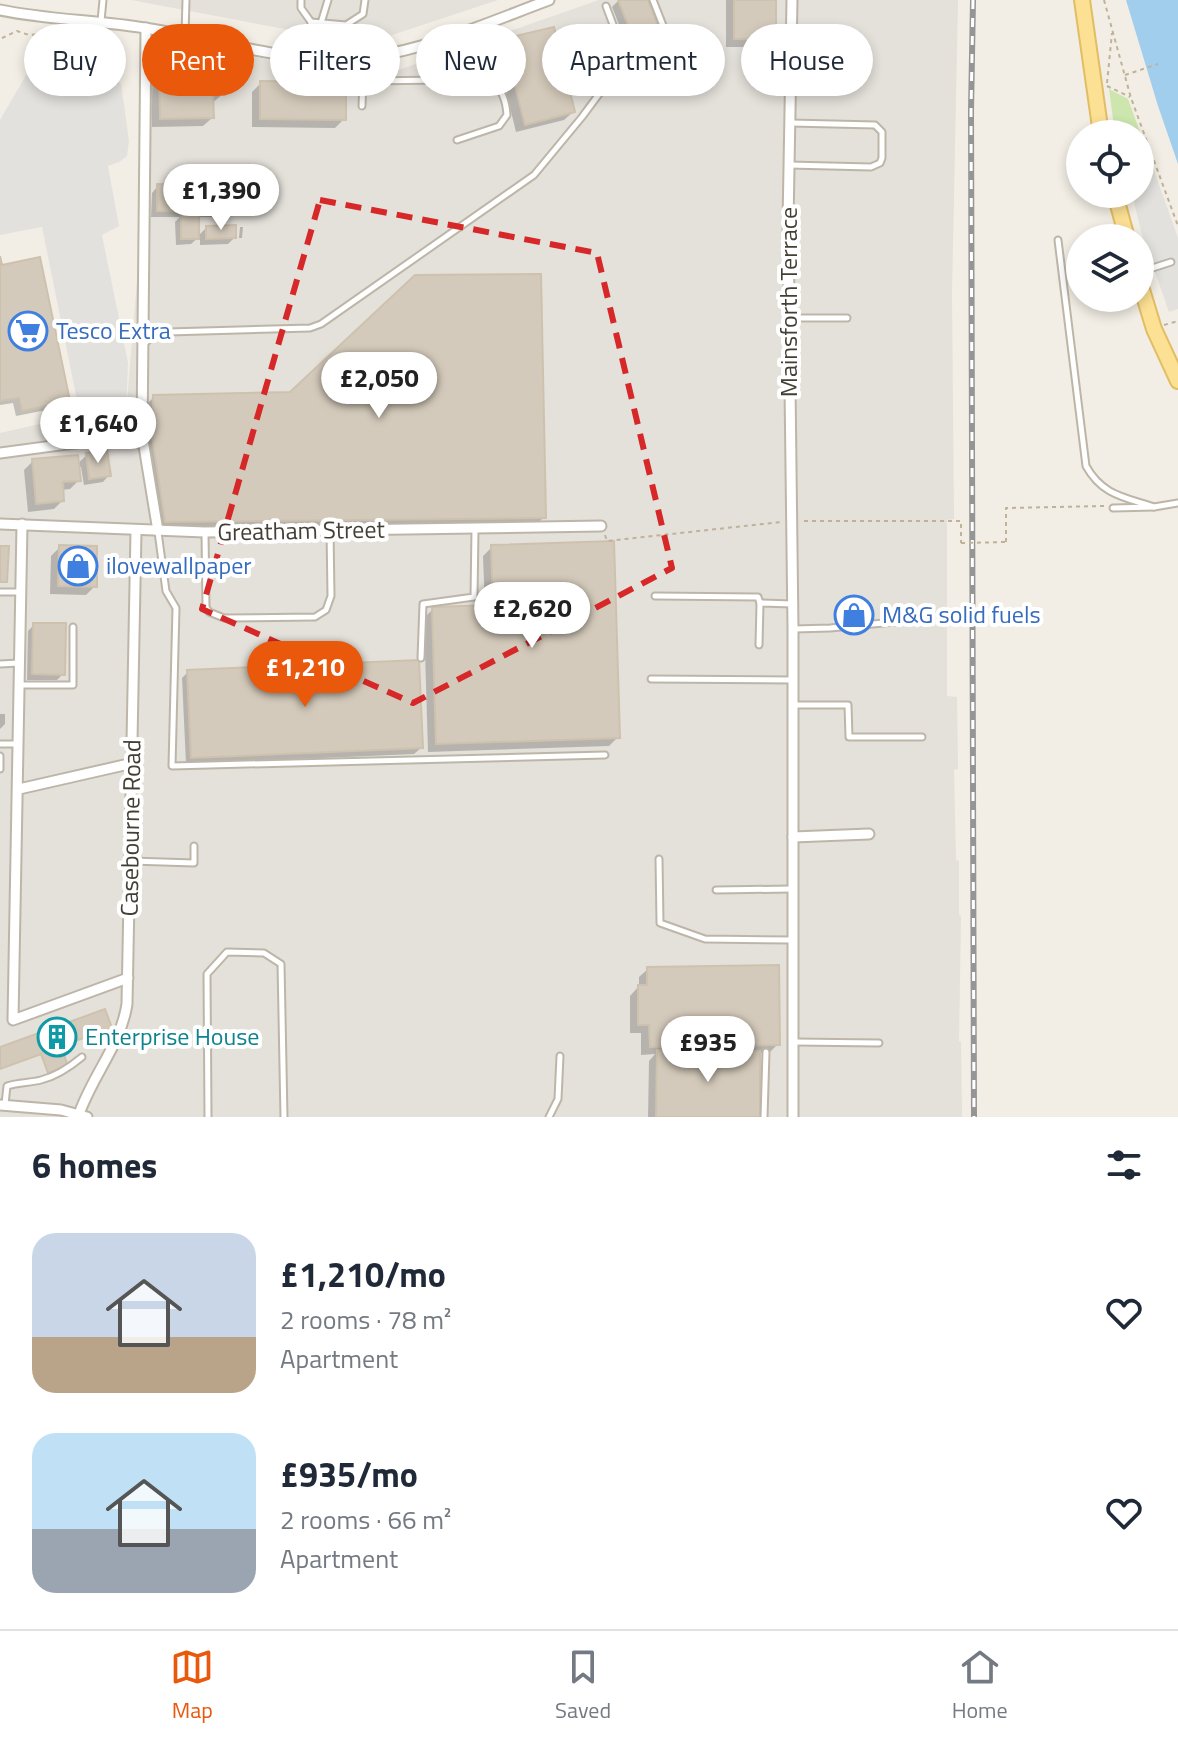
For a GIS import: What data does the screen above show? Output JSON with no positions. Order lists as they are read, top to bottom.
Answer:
{
  "streets": {
    "street": ["Mainsforth Terrace", "Greatham Street", "Casebourne Road"]
  },
  "crossings": [
    ["Greatham Street", "Casebourne Road"]
  ],
  "places": {
    "supermarket": ["Tesco Extra"],
    "shop": ["ilovewallpaper", "M&G solid fuels"],
    "building": ["Enterprise House"]
  },
  "page": {
    "chip": [
      "Buy",
      "Rent",
      "Filters",
      "New",
      "Apartment",
      "House"
    ],
    "price": [
      "£1,390",
      "£2,050",
      "£1,640",
      "£2,620",
      "£1,210",
      "£935"
    ],
    "heading": "6 homes",
    "list": [
      {
        "name": "£1,210/mo",
        "note": "2 rooms · 78 m² · Apartment"
      },
      {
        "name": "£935/mo",
        "note": "2 rooms · 66 m² · Apartment"
      }
    ],
    "tabs": ["Map", "Saved", "Home"]
  }
}
